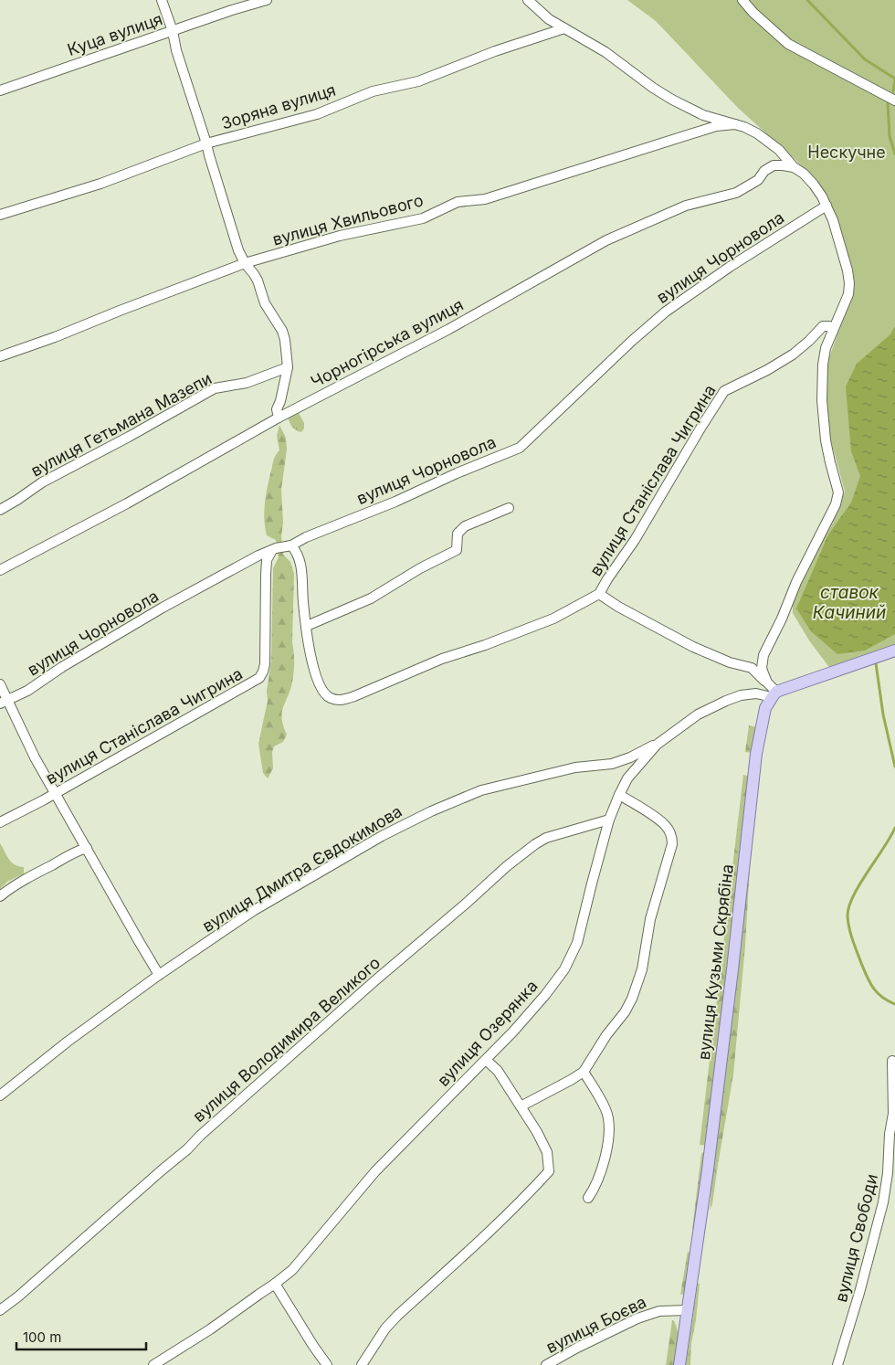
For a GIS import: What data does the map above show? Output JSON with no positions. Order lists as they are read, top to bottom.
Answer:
{
  "streets": {
    "main road": ["вулиця Кузьми Скрябіна"],
    "street": [
      "Куца вулиця",
      "Зоряна вулиця",
      "вулиця Хвильового",
      "вулиця Чорновола",
      "Чорногірська вулиця",
      "вулиця Гетьмана Мазепи",
      "вулиця Станіслава Чигрина",
      "вулиця Дмитра Євдокимова",
      "вулиця Озерянка",
      "вулиця Володимира Великого",
      "вулиця Свободи",
      "вулиця Боєва"
    ]
  },
  "crossings": [
    ["вулиця Чорновола", "вулиця Станіслава Чигрина"],
    ["вулиця Дмитра Євдокимова", "вулиця Озерянка"],
    ["вулиця Кузьми Скрябіна", "вулиця Озерянка"],
    ["вулиця Кузьми Скрябіна", "вулиця Боєва"],
    ["вулиця Озерянка", "вулиця Володимира Великого"]
  ],
  "water": ["ставок Качиний"],
  "parks": ["Нескучне"],
  "scale_bar": "100 m"
}
